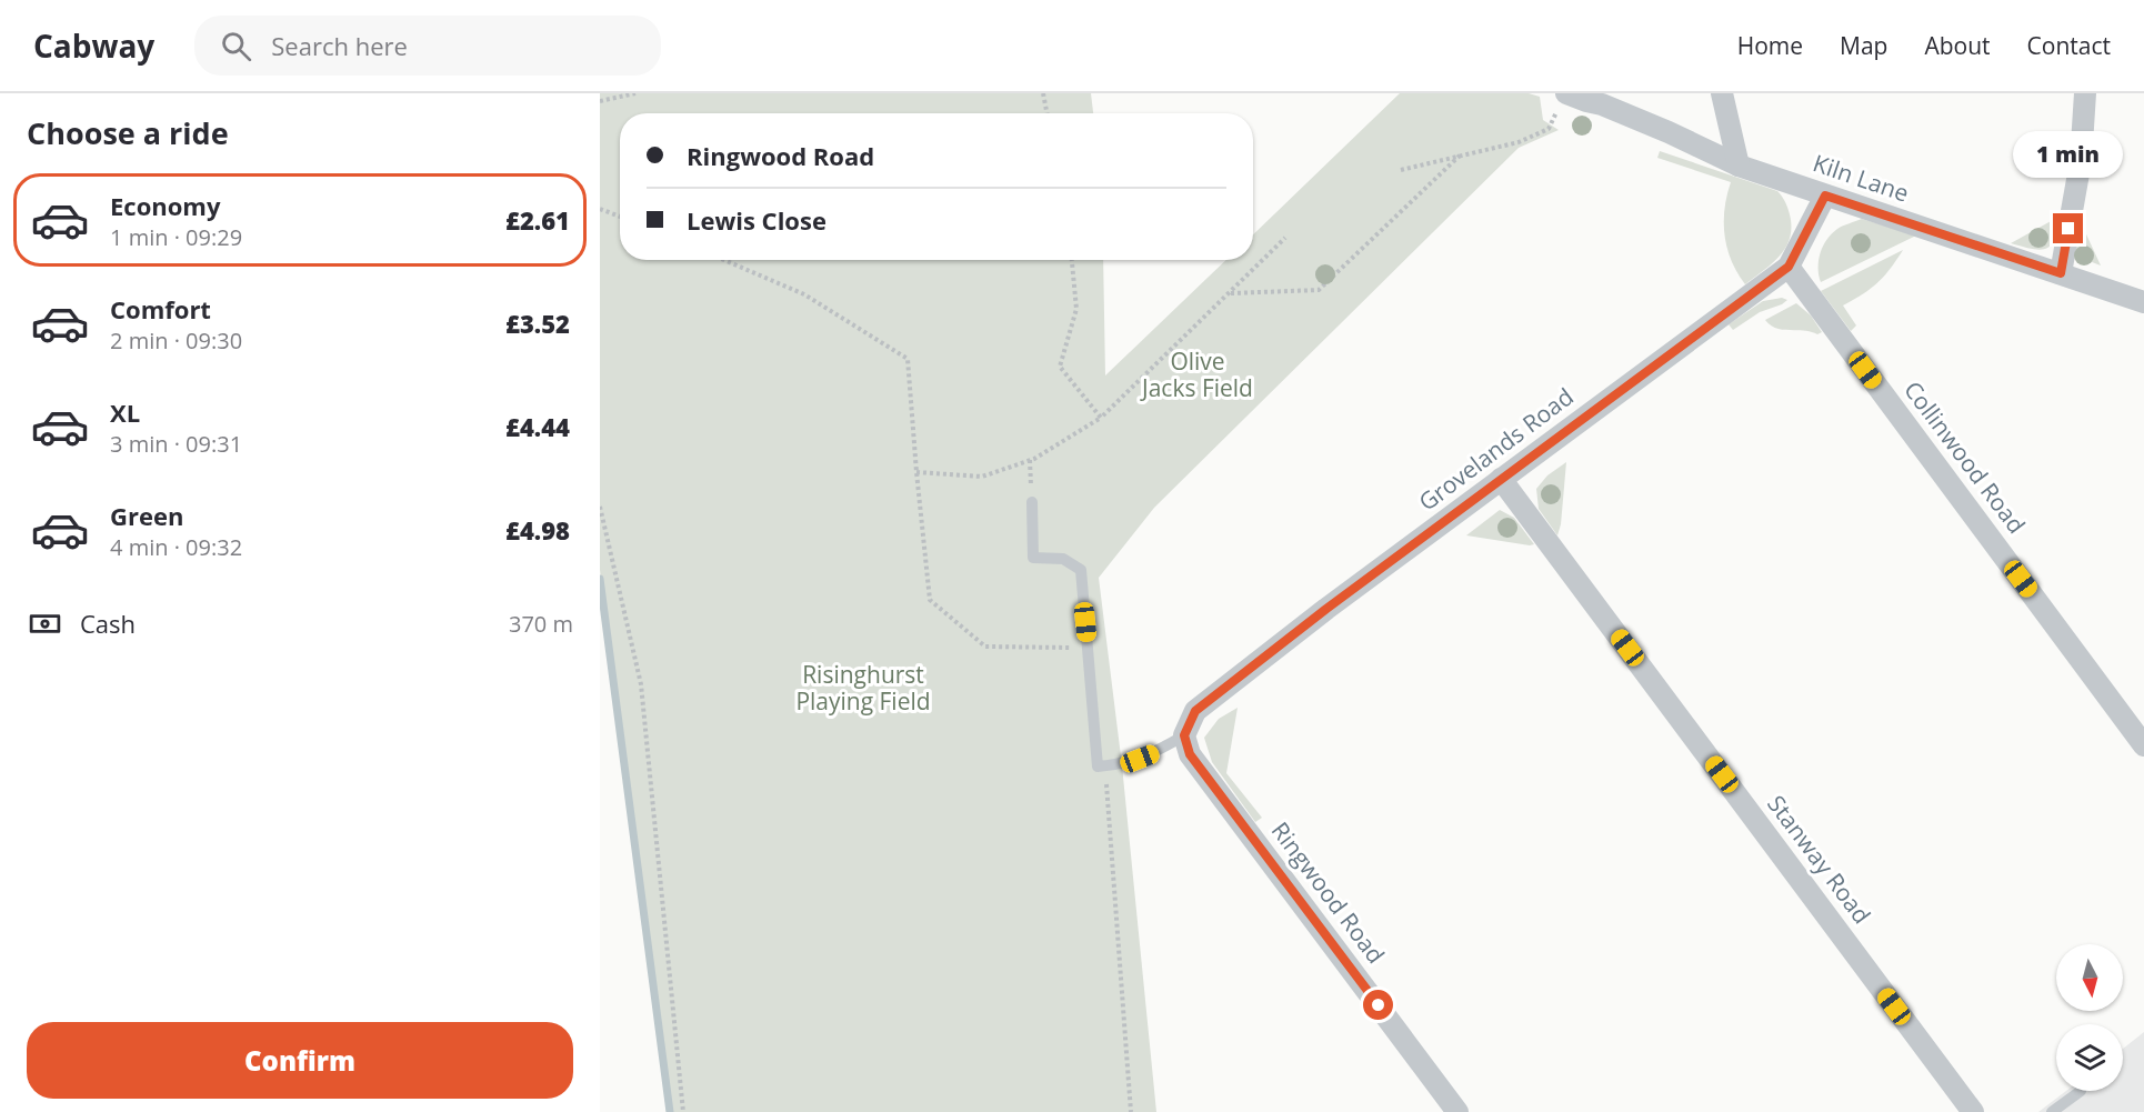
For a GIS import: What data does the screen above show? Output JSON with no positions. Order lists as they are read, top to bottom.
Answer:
{
  "streets": {
    "street": [
      "Kiln Lane",
      "Grovelands Road",
      "Collinwood Road",
      "Stanway Road",
      "Ringwood Road"
    ]
  },
  "crossings": [
    ["Kiln Lane", "Grovelands Road"],
    ["Grovelands Road", "Collinwood Road"],
    ["Grovelands Road", "Stanway Road"],
    ["Grovelands Road", "Ringwood Road"]
  ],
  "parks": ["Olive Jacks Field", "Risinghurst Playing Field"],
  "north": "bottom",
  "page": {
    "header": "Cabway",
    "search": "Search here",
    "nav": [
      "Home",
      "Map",
      "About",
      "Contact"
    ],
    "heading": "Choose a ride",
    "banner": ["Ringwood Road", "Lewis Close"],
    "bubble": "1 min",
    "list": [
      {
        "name": "Economy",
        "note": "1 min · 09:29",
        "value": "£2.61"
      },
      {
        "name": "Comfort",
        "note": "2 min · 09:30",
        "value": "£3.52"
      },
      {
        "name": "XL",
        "note": "3 min · 09:31",
        "value": "£4.44"
      },
      {
        "name": "Green",
        "note": "4 min · 09:32",
        "value": "£4.98"
      }
    ],
    "pay": ["Cash", "370 m"],
    "buttons": "Confirm"
  }
}
